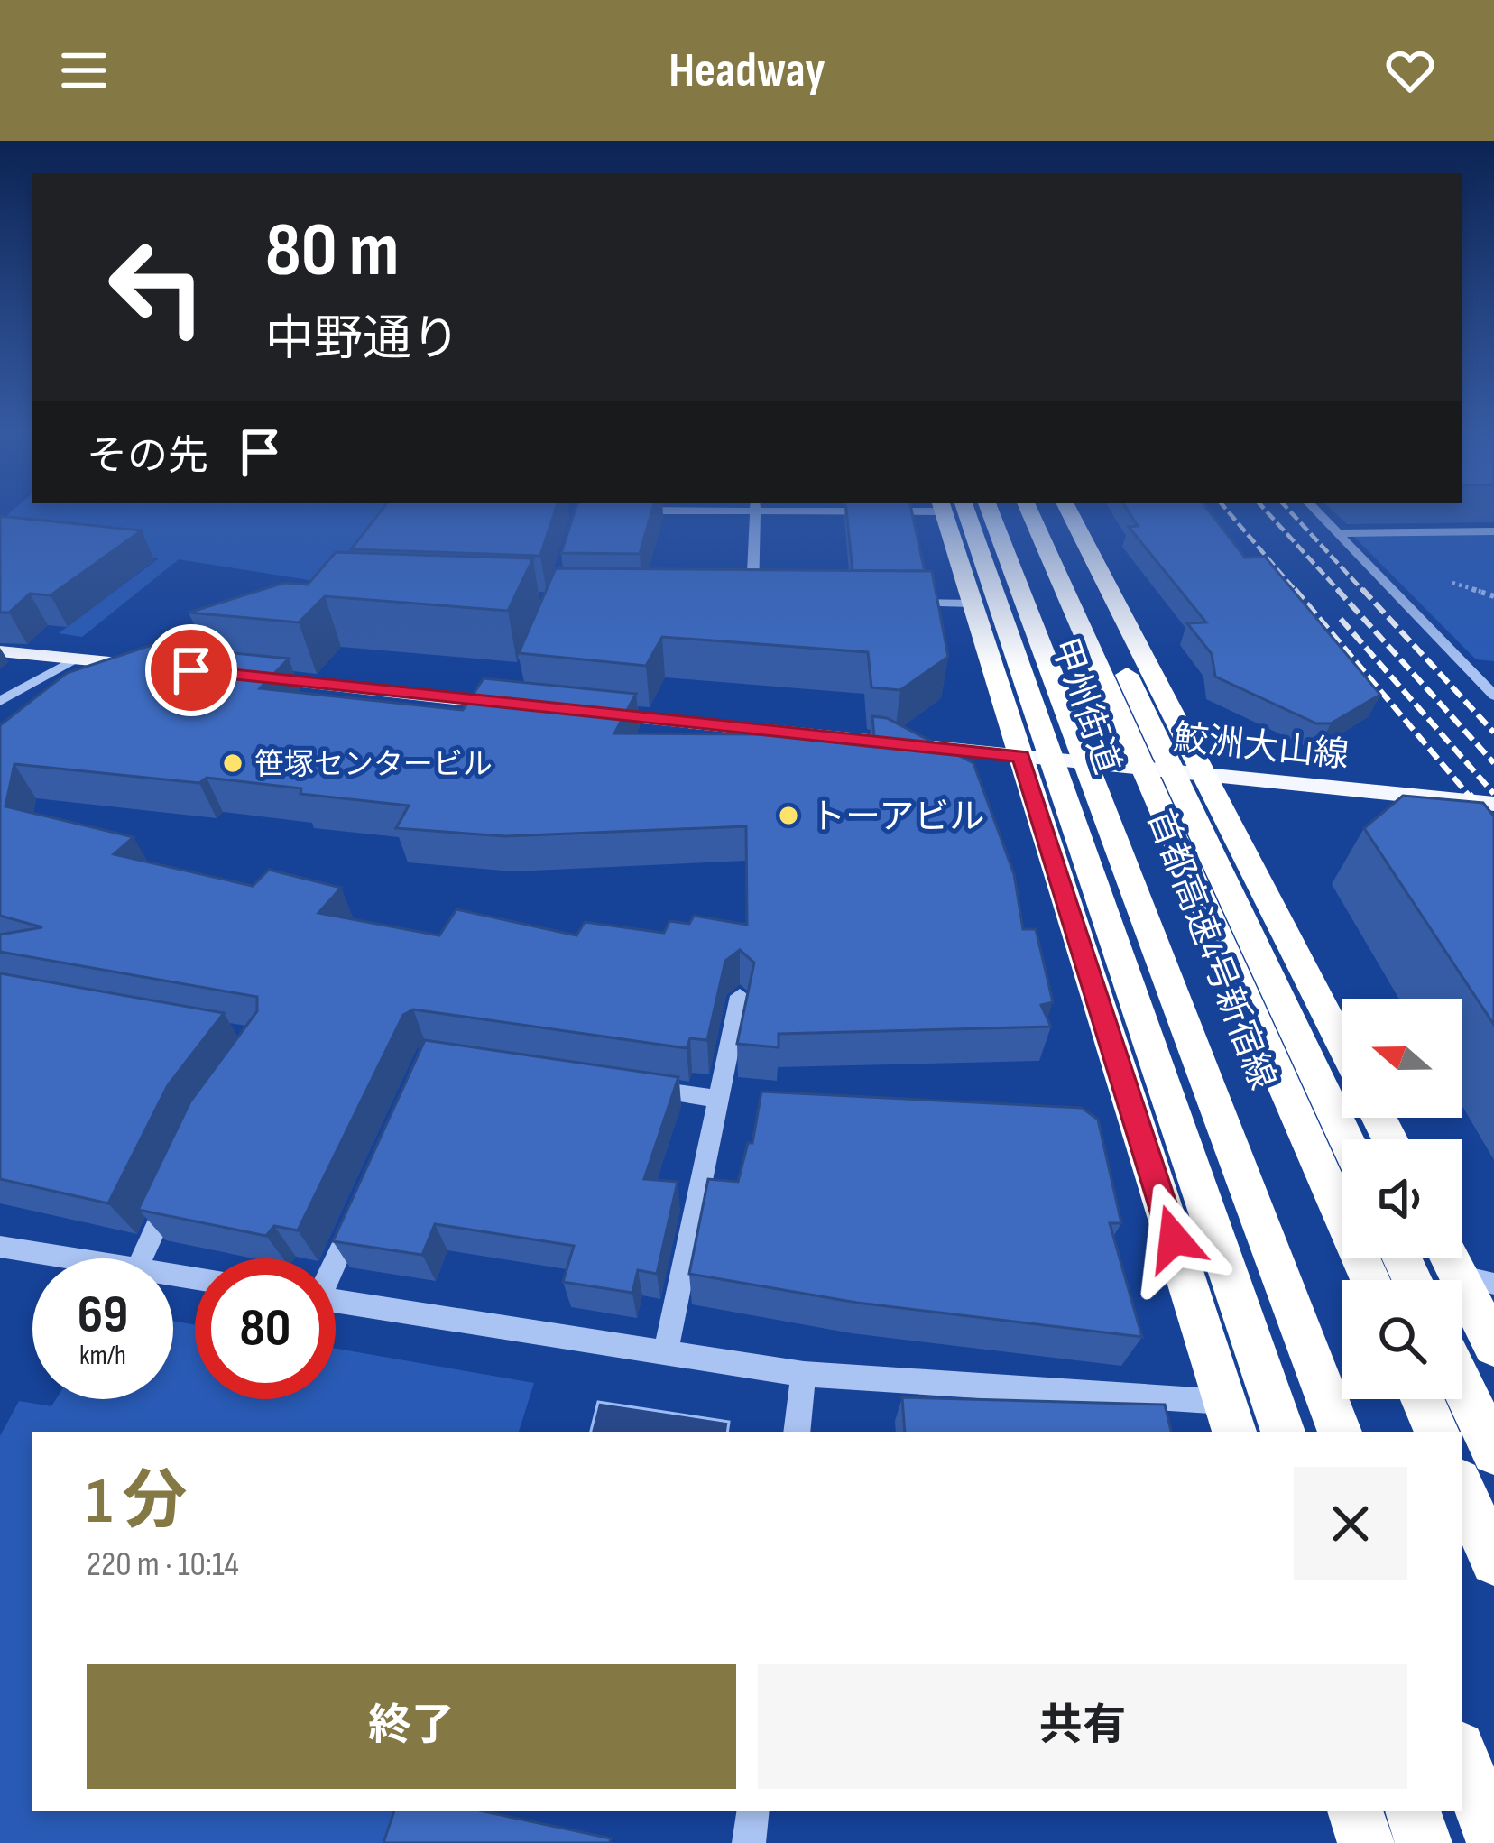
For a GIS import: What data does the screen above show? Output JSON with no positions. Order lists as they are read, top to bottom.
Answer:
{
  "streets": {
    "highway": ["甲州街道", "首都高速4号新宿線"],
    "main road": ["鮫洲大山線"]
  },
  "places": ["笹塚センタービル", "トーアビル"],
  "north": "left",
  "page": {
    "header": "Headway",
    "turn": ["80 m", "中野通り"],
    "then": "その先",
    "speed": "69 km/h",
    "limit": "80",
    "heading": ["1 分", "220 m · 10:14"],
    "buttons": ["終了", "共有"]
  }
}
